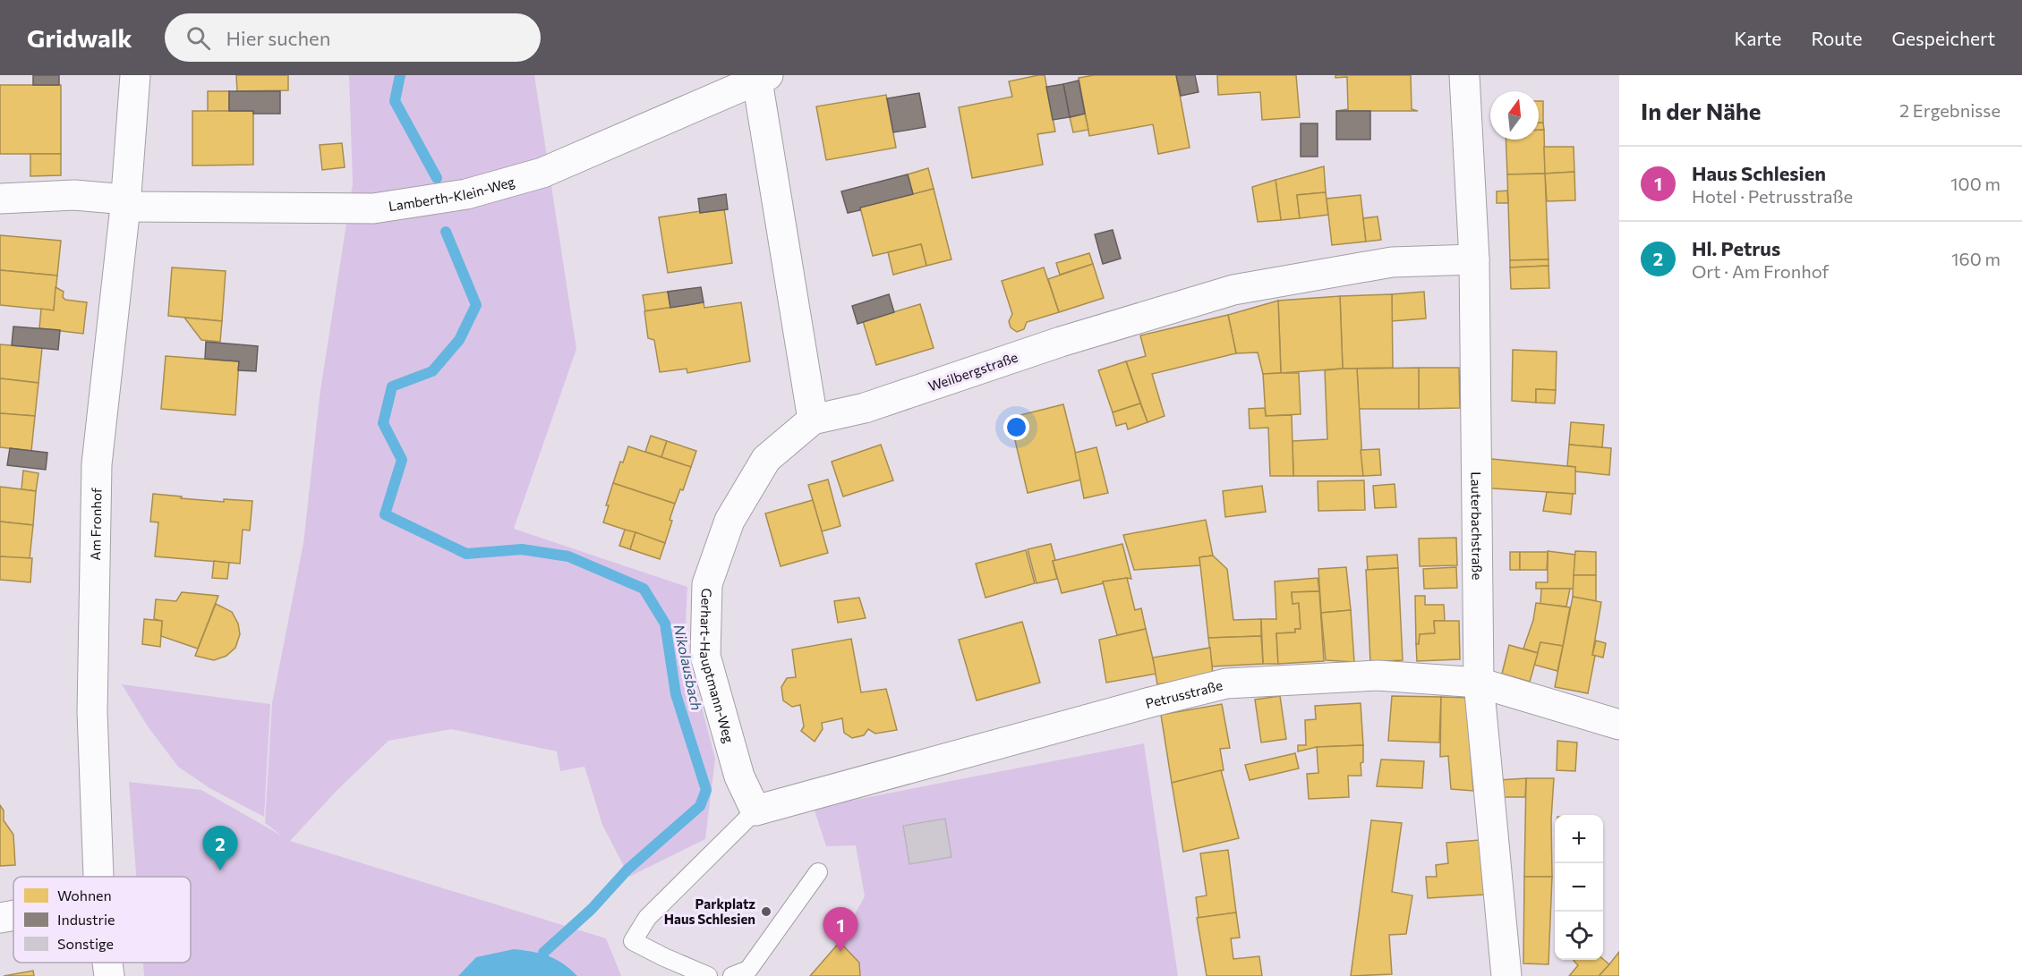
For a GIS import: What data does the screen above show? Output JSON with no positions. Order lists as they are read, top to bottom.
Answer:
{
  "streets": {
    "street": [
      "Lamberth-Klein-Weg",
      "Weilbergstraße",
      "Am Fronhof",
      "Lauterbachstraße",
      "Gerhart-Hauptmann-Weg",
      "Petrusstraße"
    ]
  },
  "crossings": [
    ["Lamberth-Klein-Weg", "Am Fronhof"],
    ["Weilbergstraße", "Lauterbachstraße"],
    ["Weilbergstraße", "Gerhart-Hauptmann-Weg"],
    ["Lauterbachstraße", "Petrusstraße"],
    ["Gerhart-Hauptmann-Weg", "Petrusstraße"]
  ],
  "water": ["Nikolausbach"],
  "places": ["Parkplatz Haus Schlesien"],
  "legend": ["Wohnen", "Industrie", "Sonstige"],
  "north": "top",
  "page": {
    "header": "Gridwalk",
    "search": "Hier suchen",
    "nav": ["Karte", "Route", "Gespeichert"],
    "heading": ["In der Nähe", "2 Ergebnisse"],
    "list": [
      {
        "mark": "1",
        "name": "Haus Schlesien",
        "note": "Hotel · Petrusstraße",
        "value": "100 m"
      },
      {
        "mark": "2",
        "name": "Hl. Petrus",
        "note": "Ort · Am Fronhof",
        "value": "160 m"
      }
    ],
    "map_buttons": ["+", "−"],
    "pins": ["2", "1"]
  }
}
